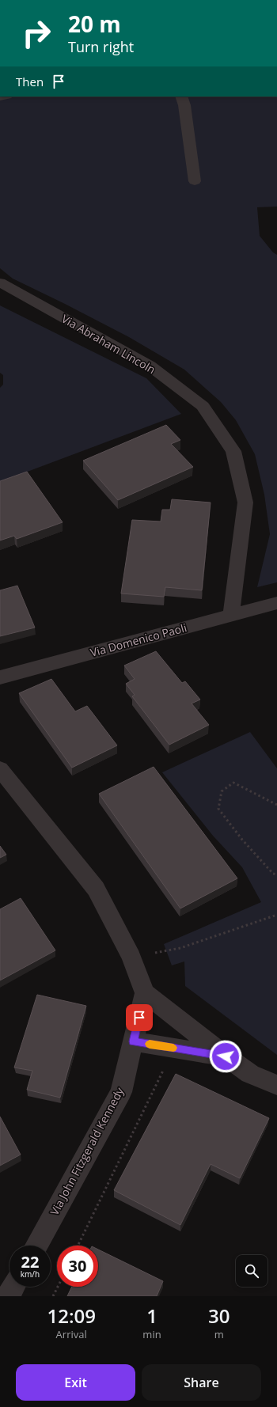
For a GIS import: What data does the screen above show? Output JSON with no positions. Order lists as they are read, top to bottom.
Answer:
{
  "streets": {
    "street": ["Via Abraham Lincoln", "Via Domenico Paoli", "Via John Fitzgerald Kennedy"]
  },
  "crossings": [
    ["Via Abraham Lincoln", "Via Domenico Paoli"]
  ],
  "page": {
    "turn": ["20 m", "Turn right"],
    "then": "Then",
    "speed": "22 km/h",
    "limit": "30",
    "eta": [
      "12:09",
      "Arrival",
      "1",
      "min",
      "30",
      "m"
    ],
    "buttons": ["Exit", "Share"]
  }
}
